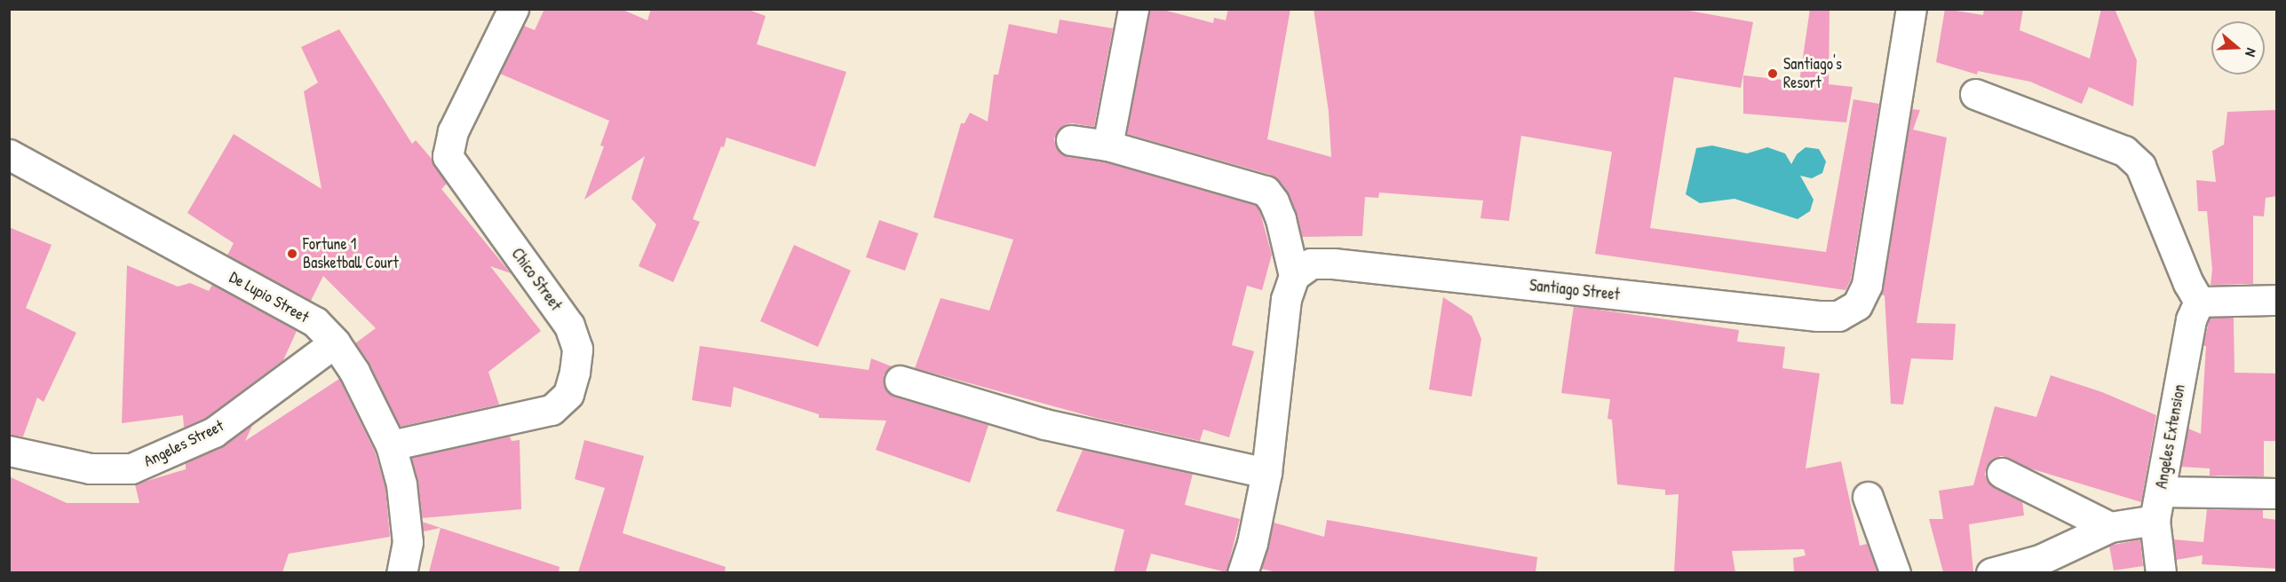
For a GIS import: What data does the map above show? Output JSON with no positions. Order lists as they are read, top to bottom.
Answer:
{
  "streets": {
    "street": [
      "Chico Street",
      "Santiago Street",
      "De Lupio Street",
      "Angeles Extension",
      "Angeles Street"
    ]
  },
  "crossings": [
    ["Chico Street", "De Lupio Street"],
    ["De Lupio Street", "Angeles Street"]
  ],
  "places": ["Santiago's Resort", "Fortune 1 Basketball Court"],
  "north": "right"
}
